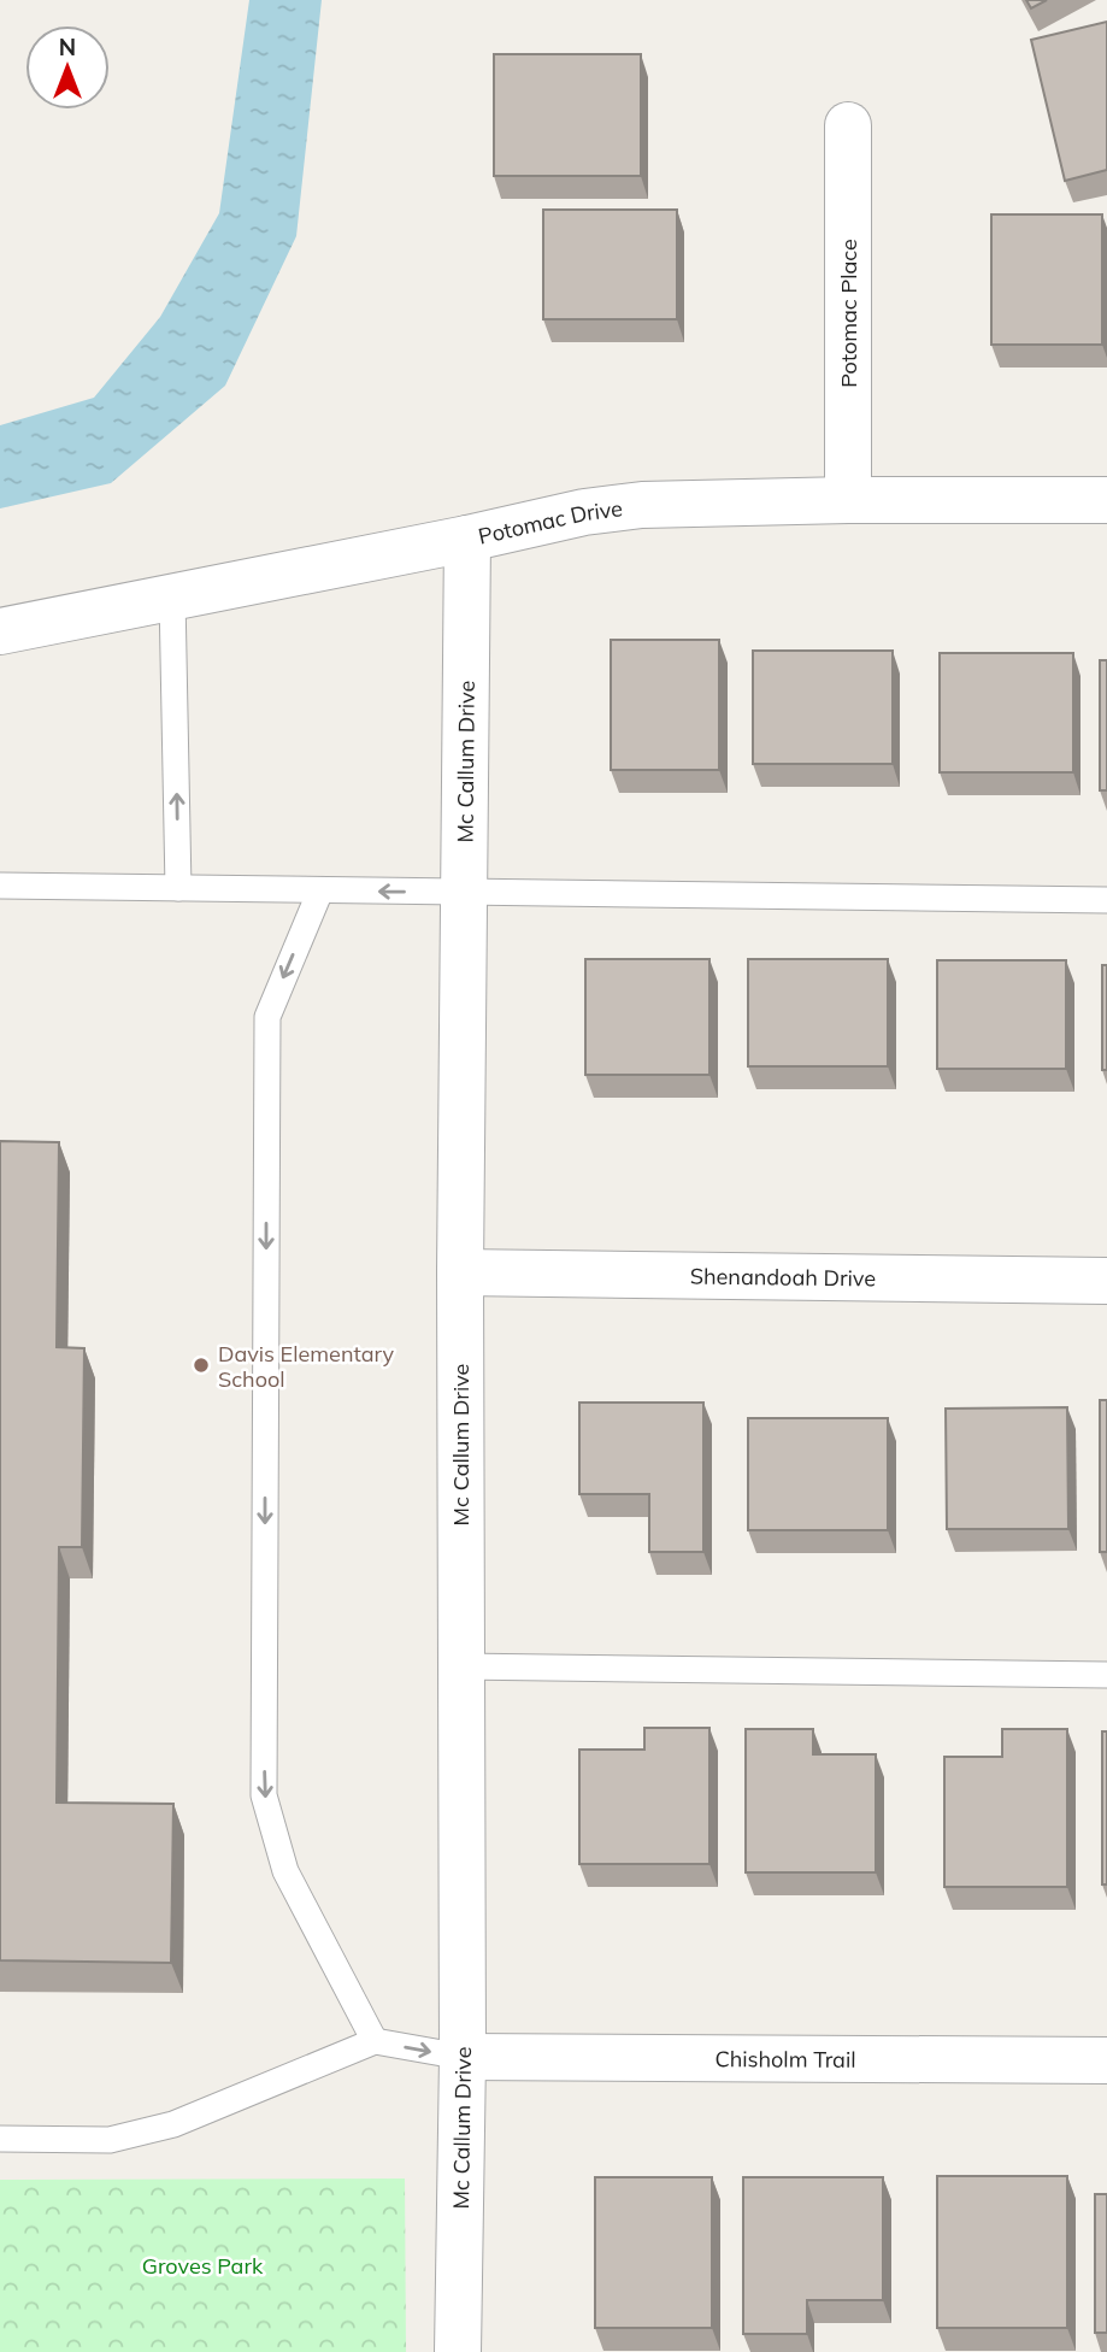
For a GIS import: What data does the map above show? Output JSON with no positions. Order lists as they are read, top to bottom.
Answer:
{
  "streets": {
    "street": [
      "Potomac Place",
      "Potomac Drive",
      "Mc Callum Drive",
      "Shenandoah Drive",
      "Chisholm Trail"
    ]
  },
  "crossings": [
    ["Potomac Place", "Potomac Drive"],
    ["Potomac Drive", "Mc Callum Drive"],
    ["Mc Callum Drive", "Shenandoah Drive"],
    ["Mc Callum Drive", "Chisholm Trail"]
  ],
  "parks": ["Groves Park"],
  "places": ["Davis Elementary School"],
  "north": "top"
}
